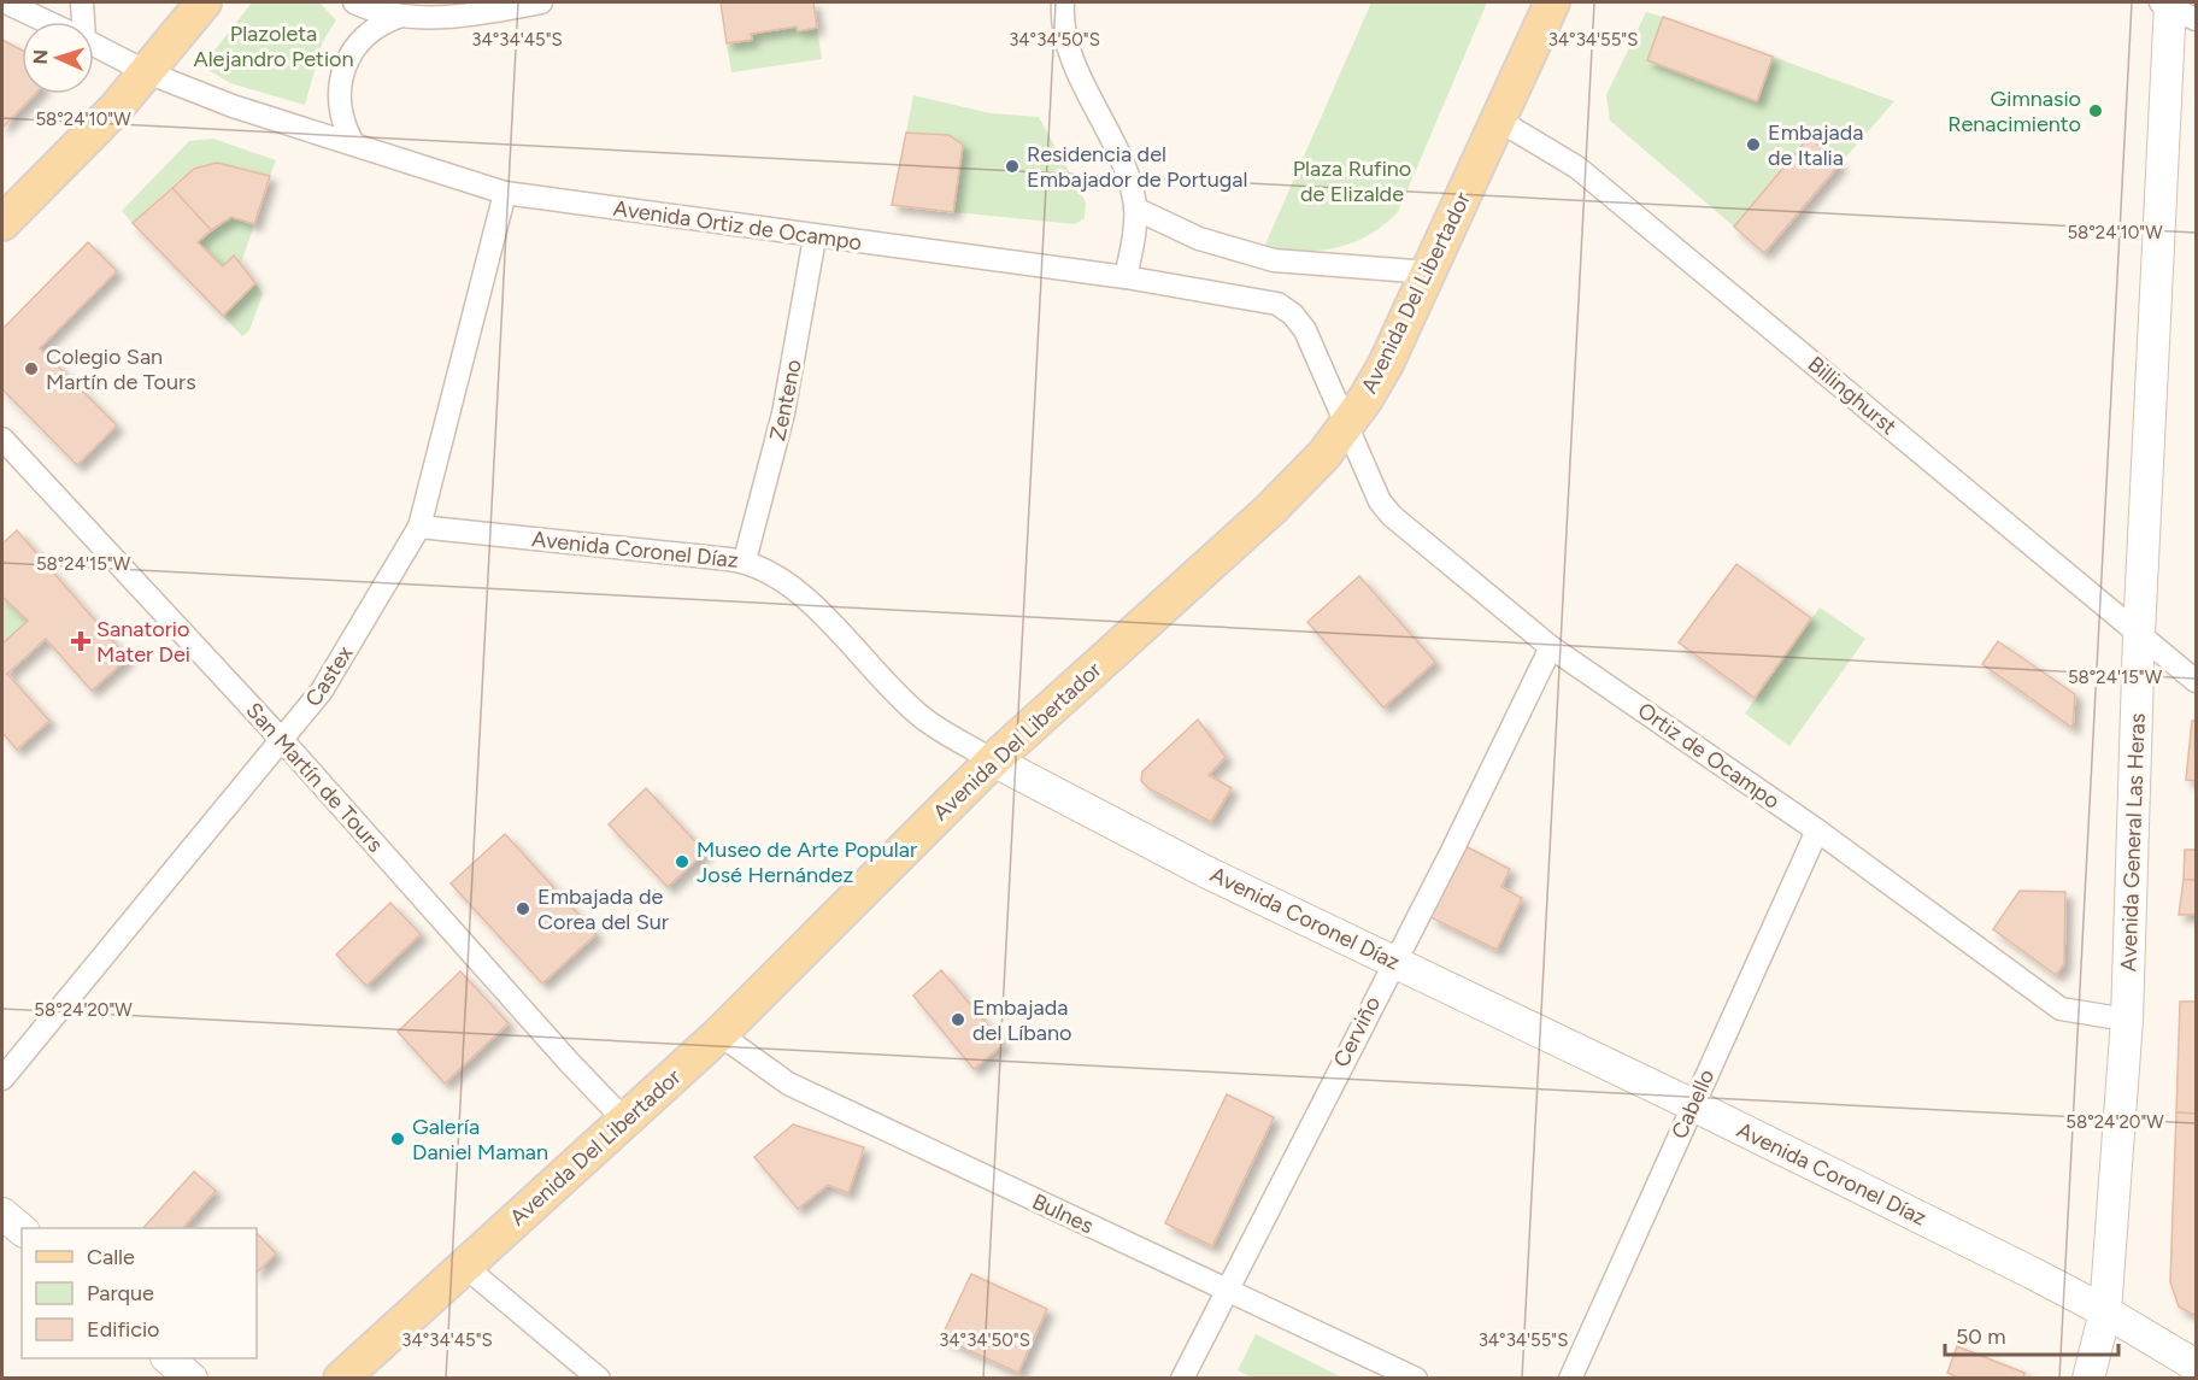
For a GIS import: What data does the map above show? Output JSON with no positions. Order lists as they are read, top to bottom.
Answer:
{
  "streets": {
    "main road": ["Avenida Del Libertador", "Avenida Coronel Díaz", "Avenida General Las Heras"],
    "street": [
      "Avenida Ortiz de Ocampo",
      "Billinghurst",
      "Zenteno",
      "Castex",
      "Ortiz de Ocampo",
      "San Martín de Tours",
      "Cerviño",
      "Cabello",
      "Bulnes"
    ]
  },
  "crossings": [
    ["Avenida Ortiz de Ocampo", "Avenida Del Libertador"],
    ["Avenida Ortiz de Ocampo", "Zenteno"],
    ["Avenida Ortiz de Ocampo", "Castex"],
    ["Avenida Ortiz de Ocampo", "Ortiz de Ocampo"],
    ["Avenida Del Libertador", "Billinghurst"],
    ["Avenida Del Libertador", "Avenida Coronel Díaz"],
    ["Avenida Del Libertador", "Ortiz de Ocampo"],
    ["Avenida Del Libertador", "San Martín de Tours"],
    ["Avenida Del Libertador", "Bulnes"],
    ["Billinghurst", "Avenida General Las Heras"],
    ["Zenteno", "Avenida Coronel Díaz"],
    ["Avenida Coronel Díaz", "Castex"],
    ["Avenida Coronel Díaz", "Avenida General Las Heras"],
    ["Avenida Coronel Díaz", "Cerviño"],
    ["Avenida Coronel Díaz", "Cabello"],
    ["Castex", "San Martín de Tours"],
    ["Ortiz de Ocampo", "Avenida General Las Heras"],
    ["Ortiz de Ocampo", "Cerviño"],
    ["Ortiz de Ocampo", "Cabello"],
    ["Cerviño", "Bulnes"]
  ],
  "parks": ["Plazoleta Alejandro Petion", "Plaza Rufino de Elizalde"],
  "places": {
    "other": [
      "Gimnasio Renacimiento",
      "Embajada de Italia",
      "Residencia del Embajador de Portugal",
      "Colegio San Martín de Tours",
      "Museo de Arte Popular José Hernández",
      "Embajada de Corea del Sur",
      "Embajada del Líbano",
      "Galería Daniel Maman"
    ],
    "health": ["Sanatorio Mater Dei"]
  },
  "legend": ["Calle", "Parque", "Edificio"],
  "scale_bar": "50 m",
  "north": "left",
  "coordinates": [
    "34°34'45\"S",
    "34°34'50\"S",
    "34°34'55\"S",
    "58°24'10\"W",
    "58°24'15\"W",
    "58°24'20\"W"
  ]
}
